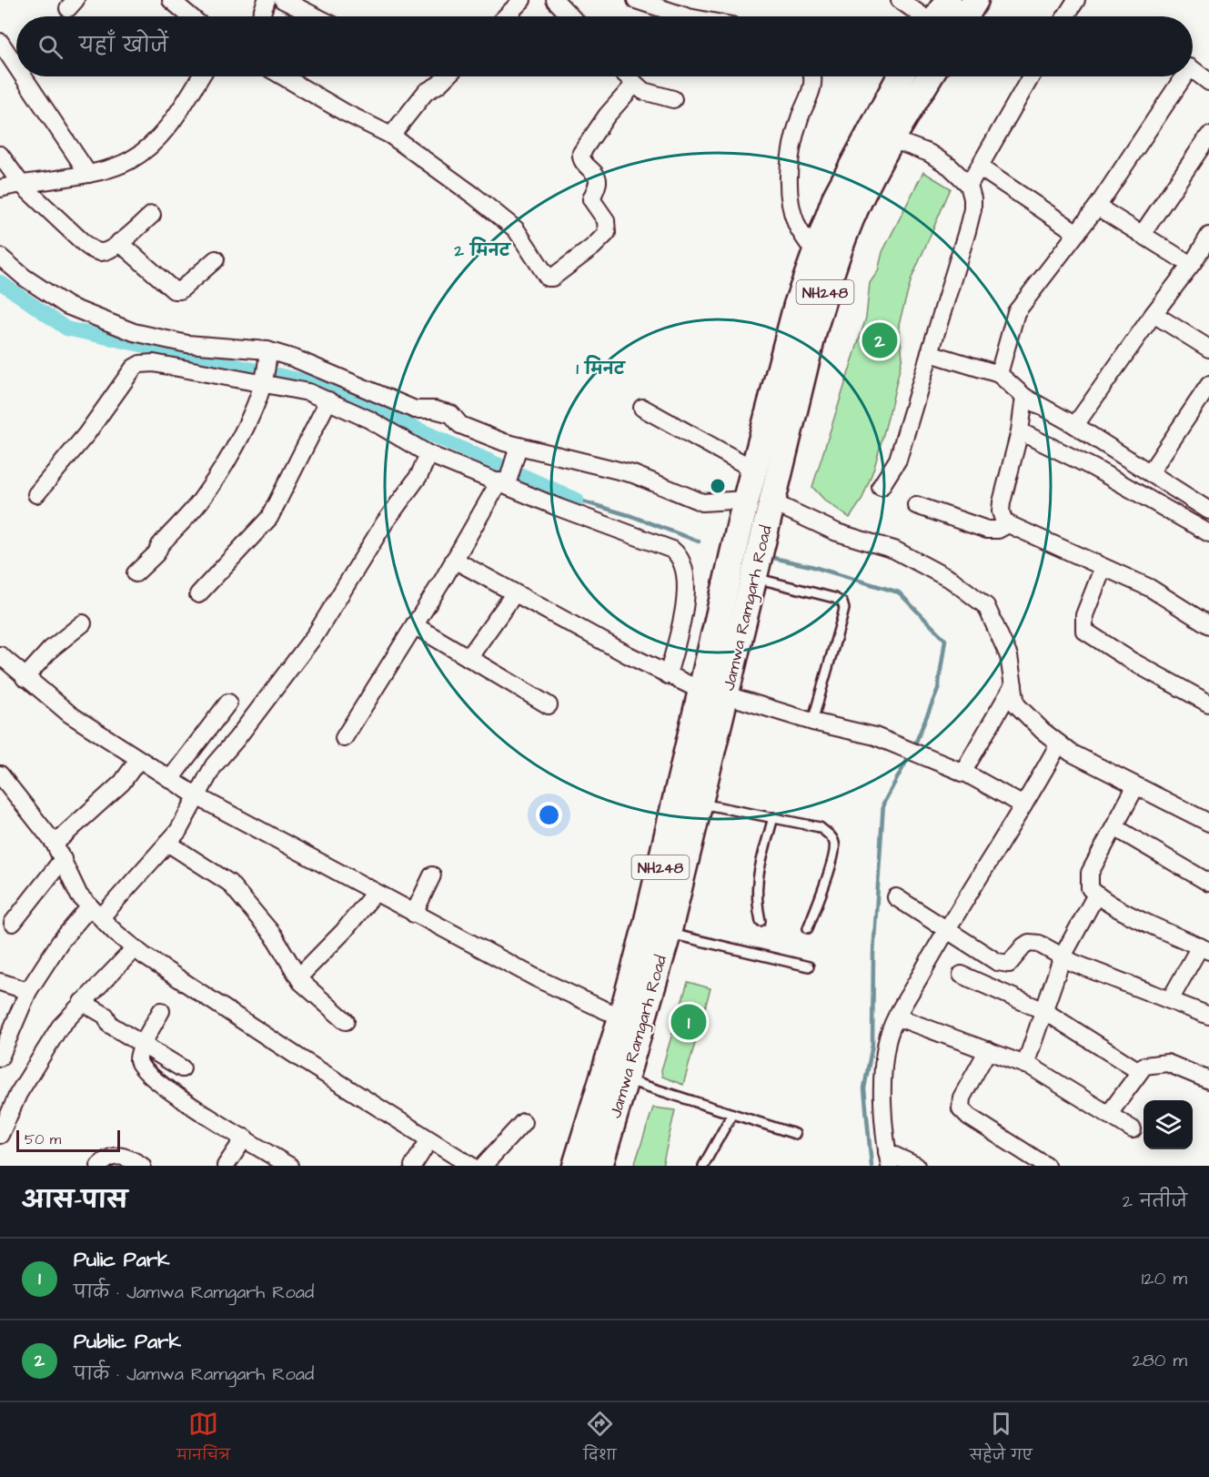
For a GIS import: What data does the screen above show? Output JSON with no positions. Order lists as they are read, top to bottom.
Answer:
{
  "streets": {
    "highway": ["NH248", "Jamwa Ramgarh Road"]
  },
  "scale_bar": "50 m",
  "page": {
    "search": "यहाँ खोजें",
    "pins": ["2", "1"],
    "scale": "50 m",
    "heading": ["आस-पास", "2 नतीजे"],
    "list": [
      {
        "mark": "1",
        "name": "Pulic Park",
        "note": "पार्क · Jamwa Ramgarh Road",
        "value": "120 m"
      },
      {
        "mark": "2",
        "name": "Public Park",
        "note": "पार्क · Jamwa Ramgarh Road",
        "value": "280 m"
      }
    ],
    "nav": ["मानचित्र", "दिशा", "सहेजे गए"]
  },
  "rings": ["2 मिनट", "1 मिनट"]
}
